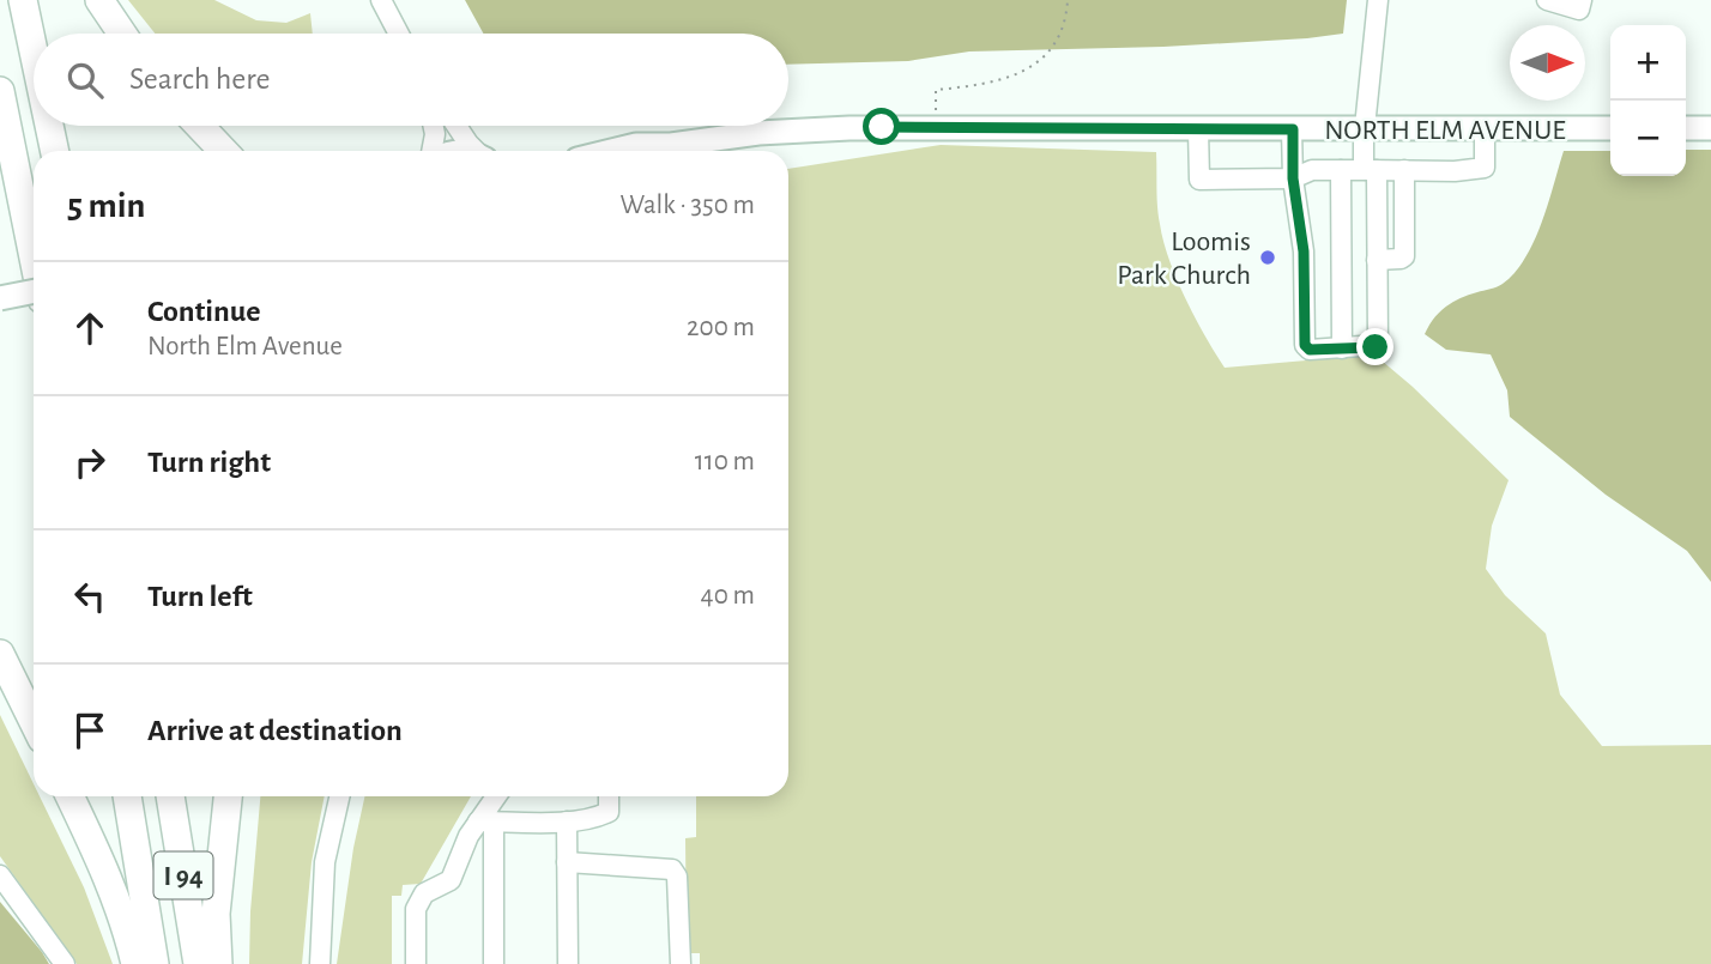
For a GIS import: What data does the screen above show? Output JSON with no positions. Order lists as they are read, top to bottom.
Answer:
{
  "streets": {
    "highway": ["I 94"],
    "main road": ["NORTH ELM AVENUE"]
  },
  "places": ["Loomis Park Church"],
  "north": "right",
  "page": {
    "map_buttons": ["+", "−"],
    "search": "Search here",
    "heading": ["5 min", "Walk · 350 m"],
    "list": [
      ["Continue", "North Elm Avenue", "200 m"],
      ["Turn right", "110 m"],
      ["Turn left", "40 m"],
      "Arrive at destination"
    ]
  }
}
